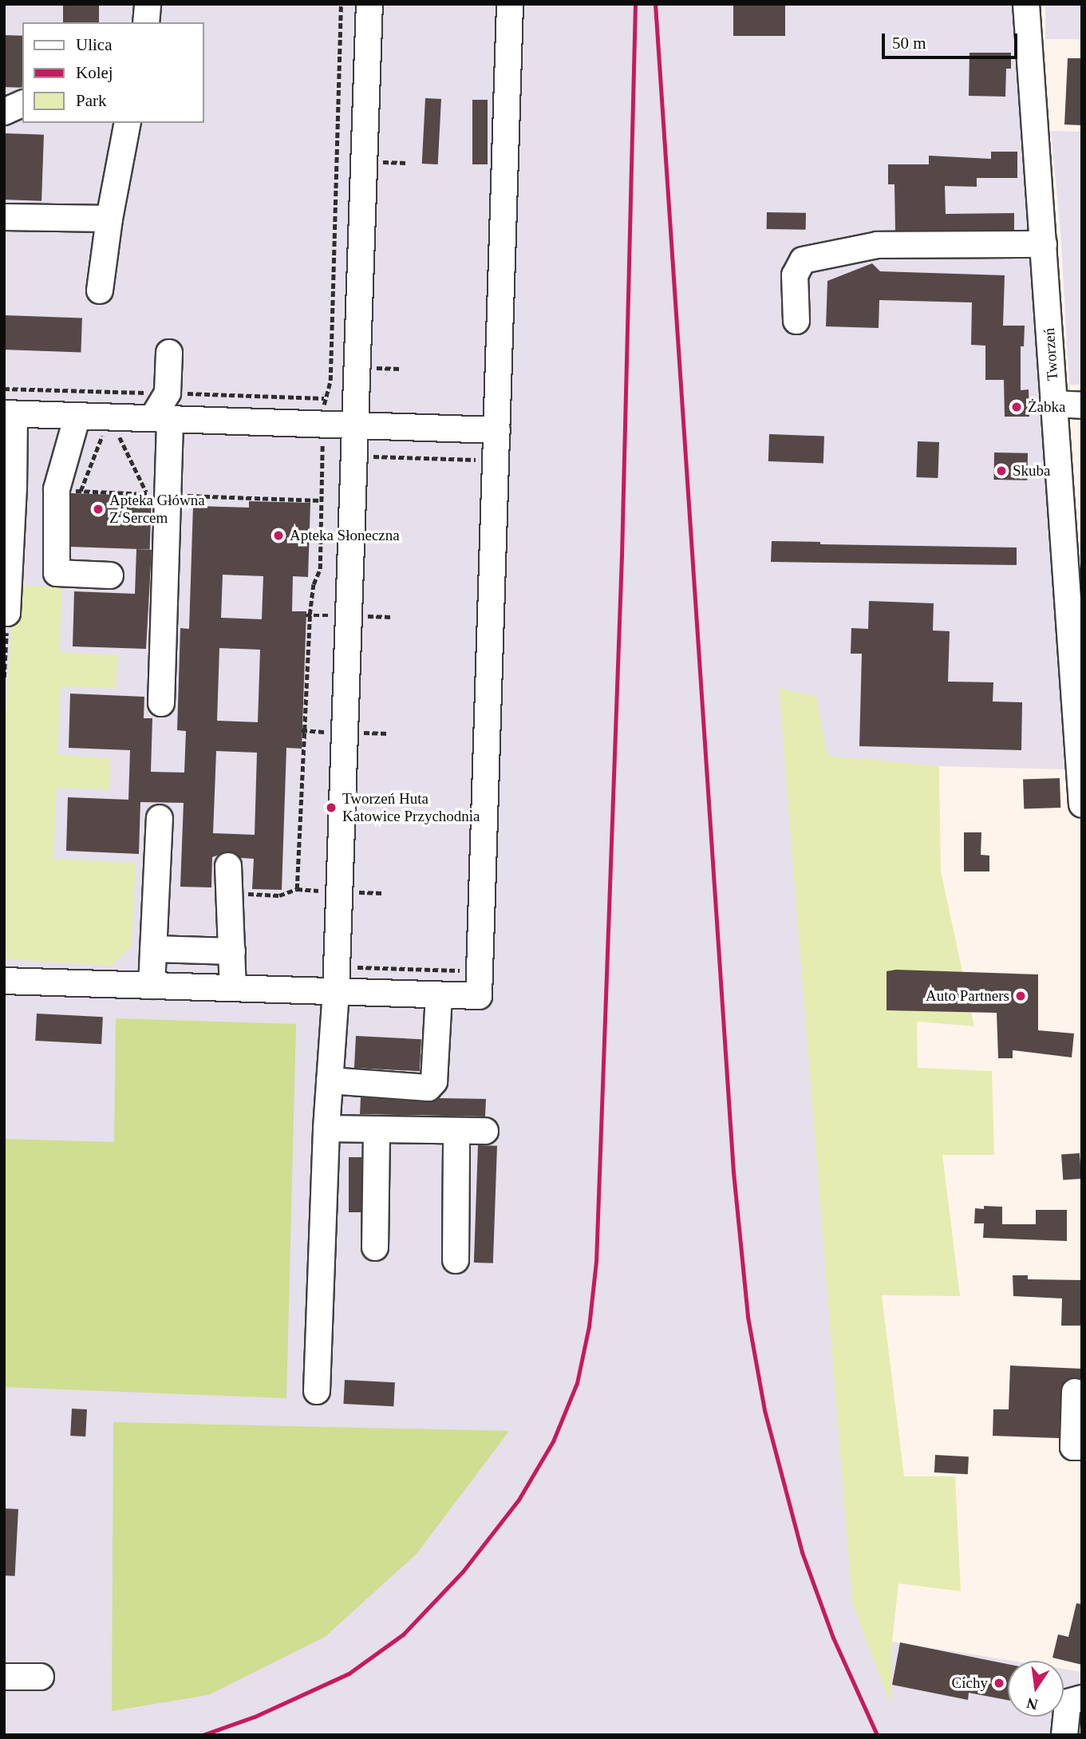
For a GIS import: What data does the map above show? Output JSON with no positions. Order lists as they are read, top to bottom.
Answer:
{
  "streets": {
    "street": ["Tworzeń"]
  },
  "places": [
    "Żabka",
    "Skuba",
    "Apteka Główna Z Sercem",
    "Apteka Słoneczna",
    "Tworzeń Huta Katowice Przychodnia",
    "Auto Partners",
    "Cichy"
  ],
  "legend": ["Ulica", "Kolej", "Park"],
  "scale_bar": "50 m",
  "north": "bottom"
}
